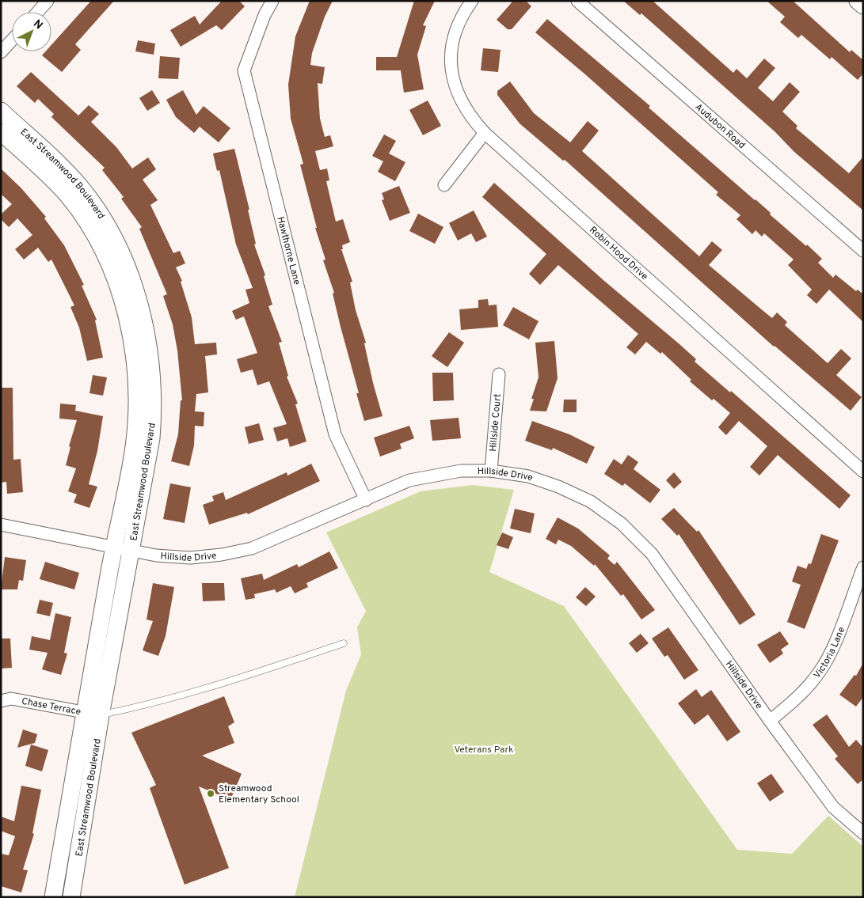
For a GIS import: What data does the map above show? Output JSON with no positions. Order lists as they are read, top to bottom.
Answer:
{
  "streets": {
    "street": [
      "Audubon Road",
      "East Streamwood Boulevard",
      "Hawthorne Lane",
      "Robin Hood Drive",
      "Hillside Court",
      "Hillside Drive",
      "Victoria Lane",
      "Chase Terrace"
    ]
  },
  "crossings": [
    ["East Streamwood Boulevard", "Hillside Drive"],
    ["East Streamwood Boulevard", "Chase Terrace"],
    ["Hawthorne Lane", "Hillside Drive"],
    ["Hillside Court", "Hillside Drive"],
    ["Hillside Drive", "Victoria Lane"]
  ],
  "parks": ["Veterans Park"],
  "places": ["Streamwood Elementary School"],
  "north": "top right"
}
